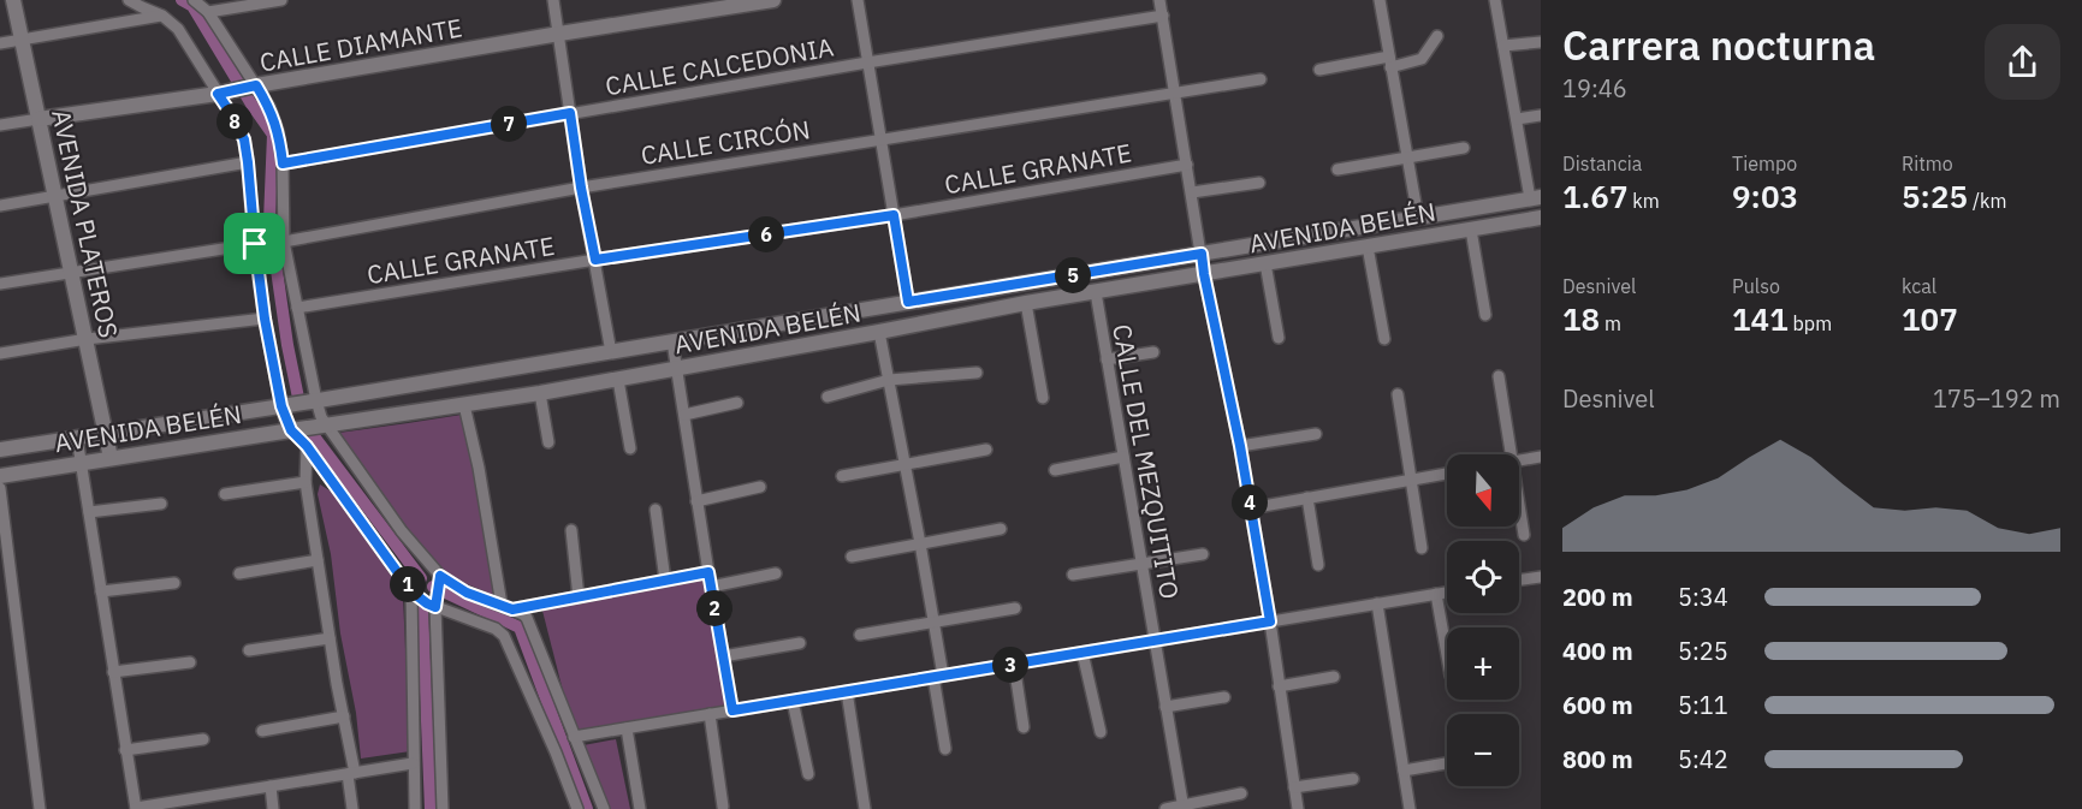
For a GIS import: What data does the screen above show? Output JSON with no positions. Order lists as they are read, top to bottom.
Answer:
{
  "streets": {
    "main road": ["CALLE DIAMANTE", "AVENIDA PLATEROS", "AVENIDA BELÉN"],
    "street": [
      "CALLE CALCEDONIA",
      "CALLE CIRCÓN",
      "CALLE GRANATE",
      "CALLE DEL MEZQUITITO"
    ]
  },
  "crossings": [
    ["CALLE DIAMANTE", "AVENIDA PLATEROS"],
    ["AVENIDA PLATEROS", "AVENIDA BELÉN"],
    ["AVENIDA BELÉN", "CALLE DEL MEZQUITITO"]
  ],
  "north": "bottom",
  "page": {
    "heading": ["Carrera nocturna", "19:46"],
    "pins": [
      "8",
      "7",
      "6",
      "5",
      "4",
      "1",
      "2",
      "3"
    ],
    "stats": [
      ["Distancia", "1.67 km"],
      ["Tiempo", "9:03"],
      ["Ritmo", "5:25 /km"],
      ["Desnivel", "18 m"],
      ["Pulso", "141 bpm"],
      ["kcal", "107"]
    ],
    "chart": ["Desnivel", "175–192 m"],
    "map_buttons": ["+", "−"],
    "list": [
      {
        "name": "200 m",
        "note": "5:34"
      },
      {
        "name": "400 m",
        "note": "5:25"
      },
      {
        "name": "600 m",
        "note": "5:11"
      },
      {
        "name": "800 m",
        "note": "5:42"
      }
    ]
  }
}
